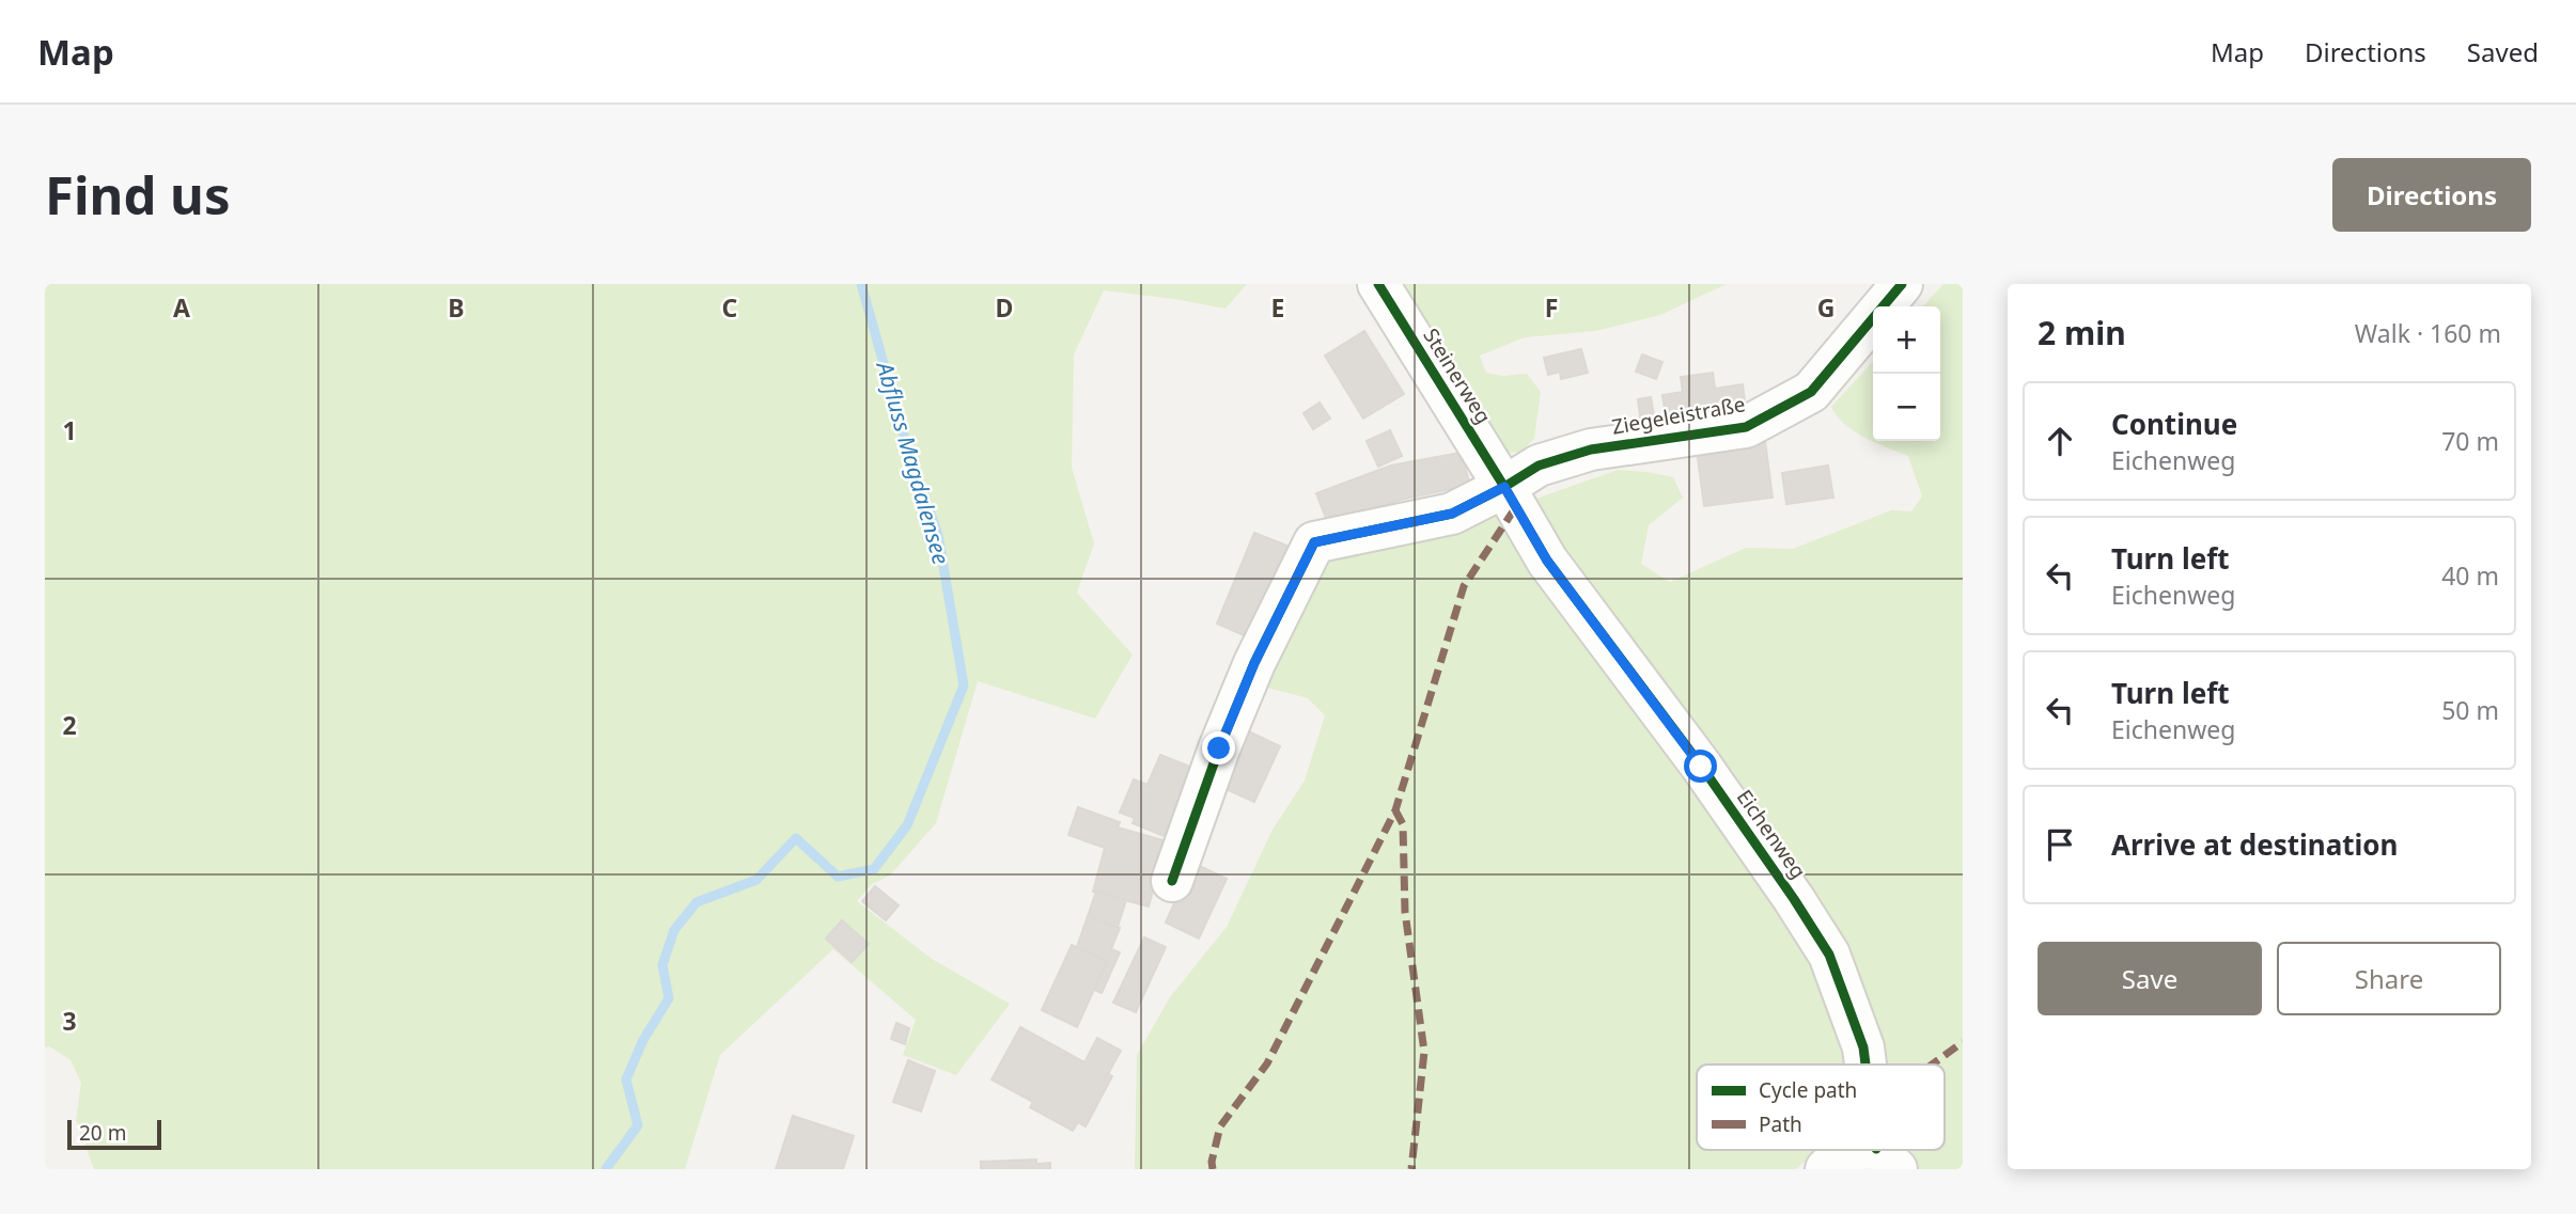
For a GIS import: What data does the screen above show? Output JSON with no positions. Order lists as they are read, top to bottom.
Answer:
{
  "streets": {
    "street": ["Steinerweg", "Ziegeleistraße", "Eichenweg"]
  },
  "crossings": [
    ["Steinerweg", "Ziegeleistraße"],
    ["Steinerweg", "Eichenweg"],
    ["Ziegeleistraße", "Eichenweg"]
  ],
  "water": ["Abfluss Magdalensee"],
  "legend": ["Cycle path", "Path"],
  "scale_bar": "20 m",
  "page": {
    "header": "Map",
    "nav": ["Map", "Directions", "Saved"],
    "buttons": [
      "Directions",
      ["Save", "Share"]
    ],
    "title": "Find us",
    "heading": ["2 min", "Walk · 160 m"],
    "map_buttons": ["+", "−"],
    "list": [
      ["Continue", "Eichenweg", "70 m"],
      ["Turn left", "Eichenweg", "40 m"],
      ["Turn left", "Eichenweg", "50 m"],
      "Arrive at destination"
    ],
    "scale": "20 m"
  },
  "grid": {
    "columns": [
      "A",
      "B",
      "C",
      "D",
      "E",
      "F",
      "G"
    ],
    "rows": ["1", "2", "3"]
  }
}
